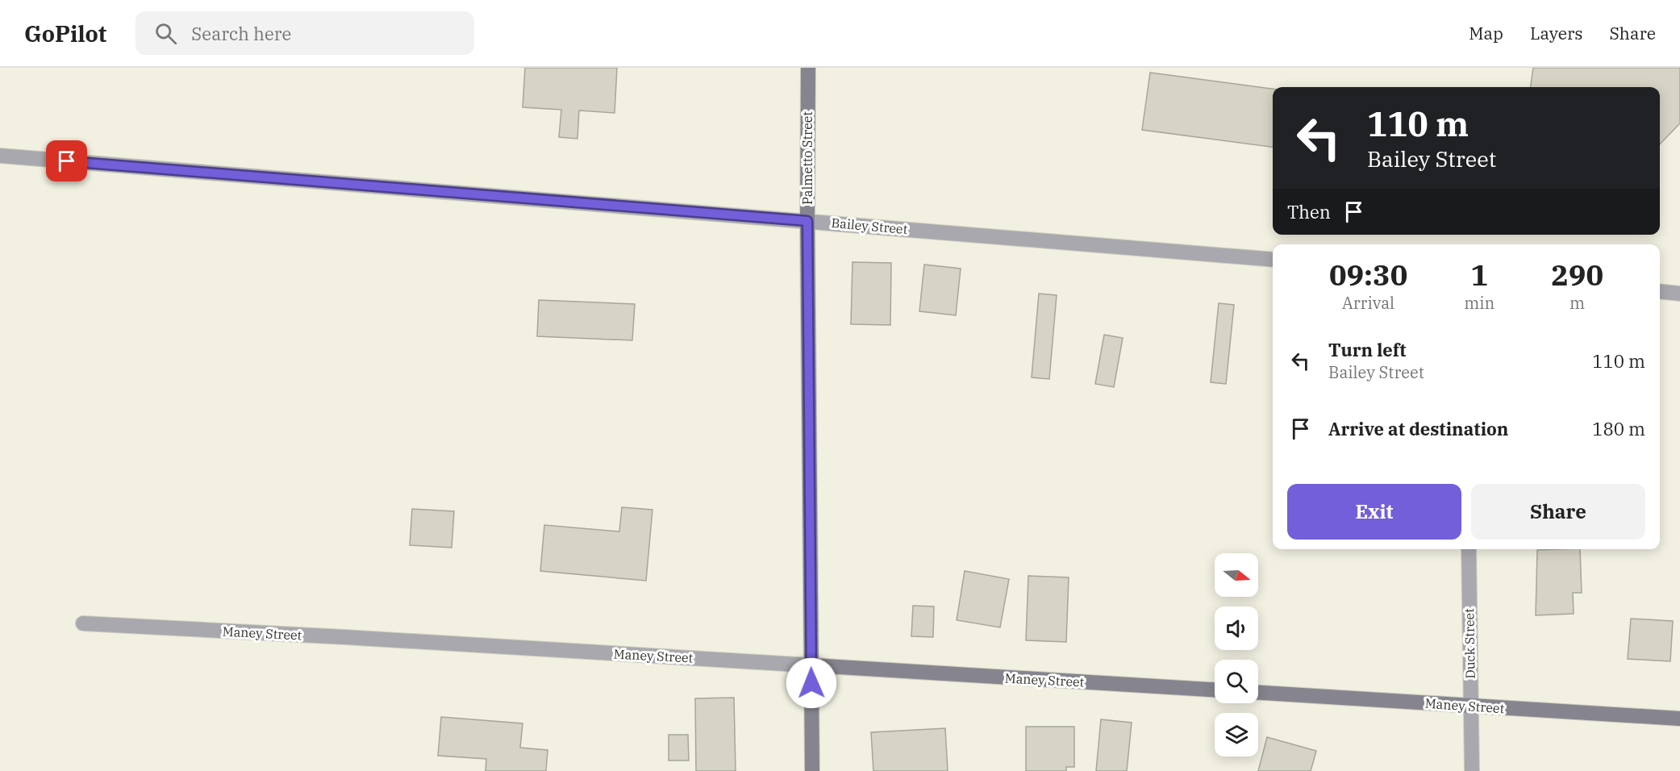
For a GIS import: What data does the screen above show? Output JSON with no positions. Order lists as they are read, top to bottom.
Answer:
{
  "streets": {
    "street": [
      "Palmetto Street",
      "Bailey Street",
      "Maney Street",
      "Duck Street"
    ]
  },
  "crossings": [
    ["Palmetto Street", "Bailey Street"],
    ["Palmetto Street", "Maney Street"],
    ["Maney Street", "Duck Street"]
  ],
  "north": "right",
  "page": {
    "header": "GoPilot",
    "search": "Search here",
    "nav": ["Map", "Layers", "Share"],
    "turn": ["110 m", "Bailey Street"],
    "then": "Then",
    "eta": [
      "09:30",
      "Arrival",
      "1",
      "min",
      "290",
      "m"
    ],
    "list": [
      {
        "name": "Turn left",
        "note": "Bailey Street",
        "value": "110 m"
      },
      {
        "name": "Arrive at destination",
        "value": "180 m"
      }
    ],
    "buttons": ["Exit", "Share"]
  }
}
